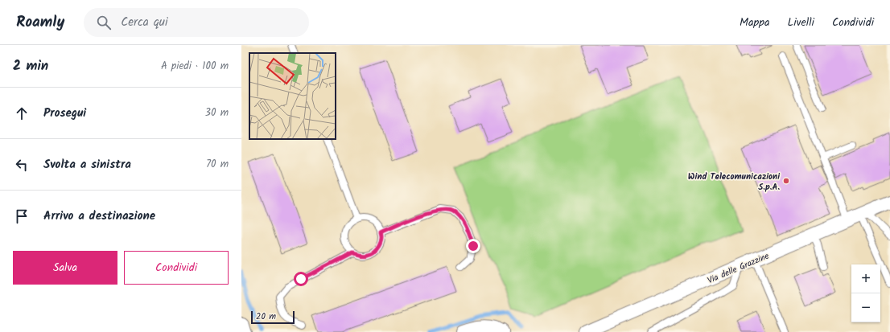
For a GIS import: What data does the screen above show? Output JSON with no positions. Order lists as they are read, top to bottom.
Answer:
{
  "streets": {
    "street": ["Via delle Grazzine"]
  },
  "places": ["Wind Telecomunicazioni S.p.A."],
  "scale_bar": "20 m",
  "page": {
    "header": "Roamly",
    "search": "Cerca qui",
    "nav": ["Mappa", "Livelli", "Condividi"],
    "heading": ["2 min", "A piedi · 100 m"],
    "list": [
      ["Prosegui", "30 m"],
      ["Svolta a sinistra", "70 m"],
      "Arrivo a destinazione"
    ],
    "buttons": ["Salva", "Condividi"],
    "map_buttons": ["+", "−"],
    "scale": "20 m"
  }
}
